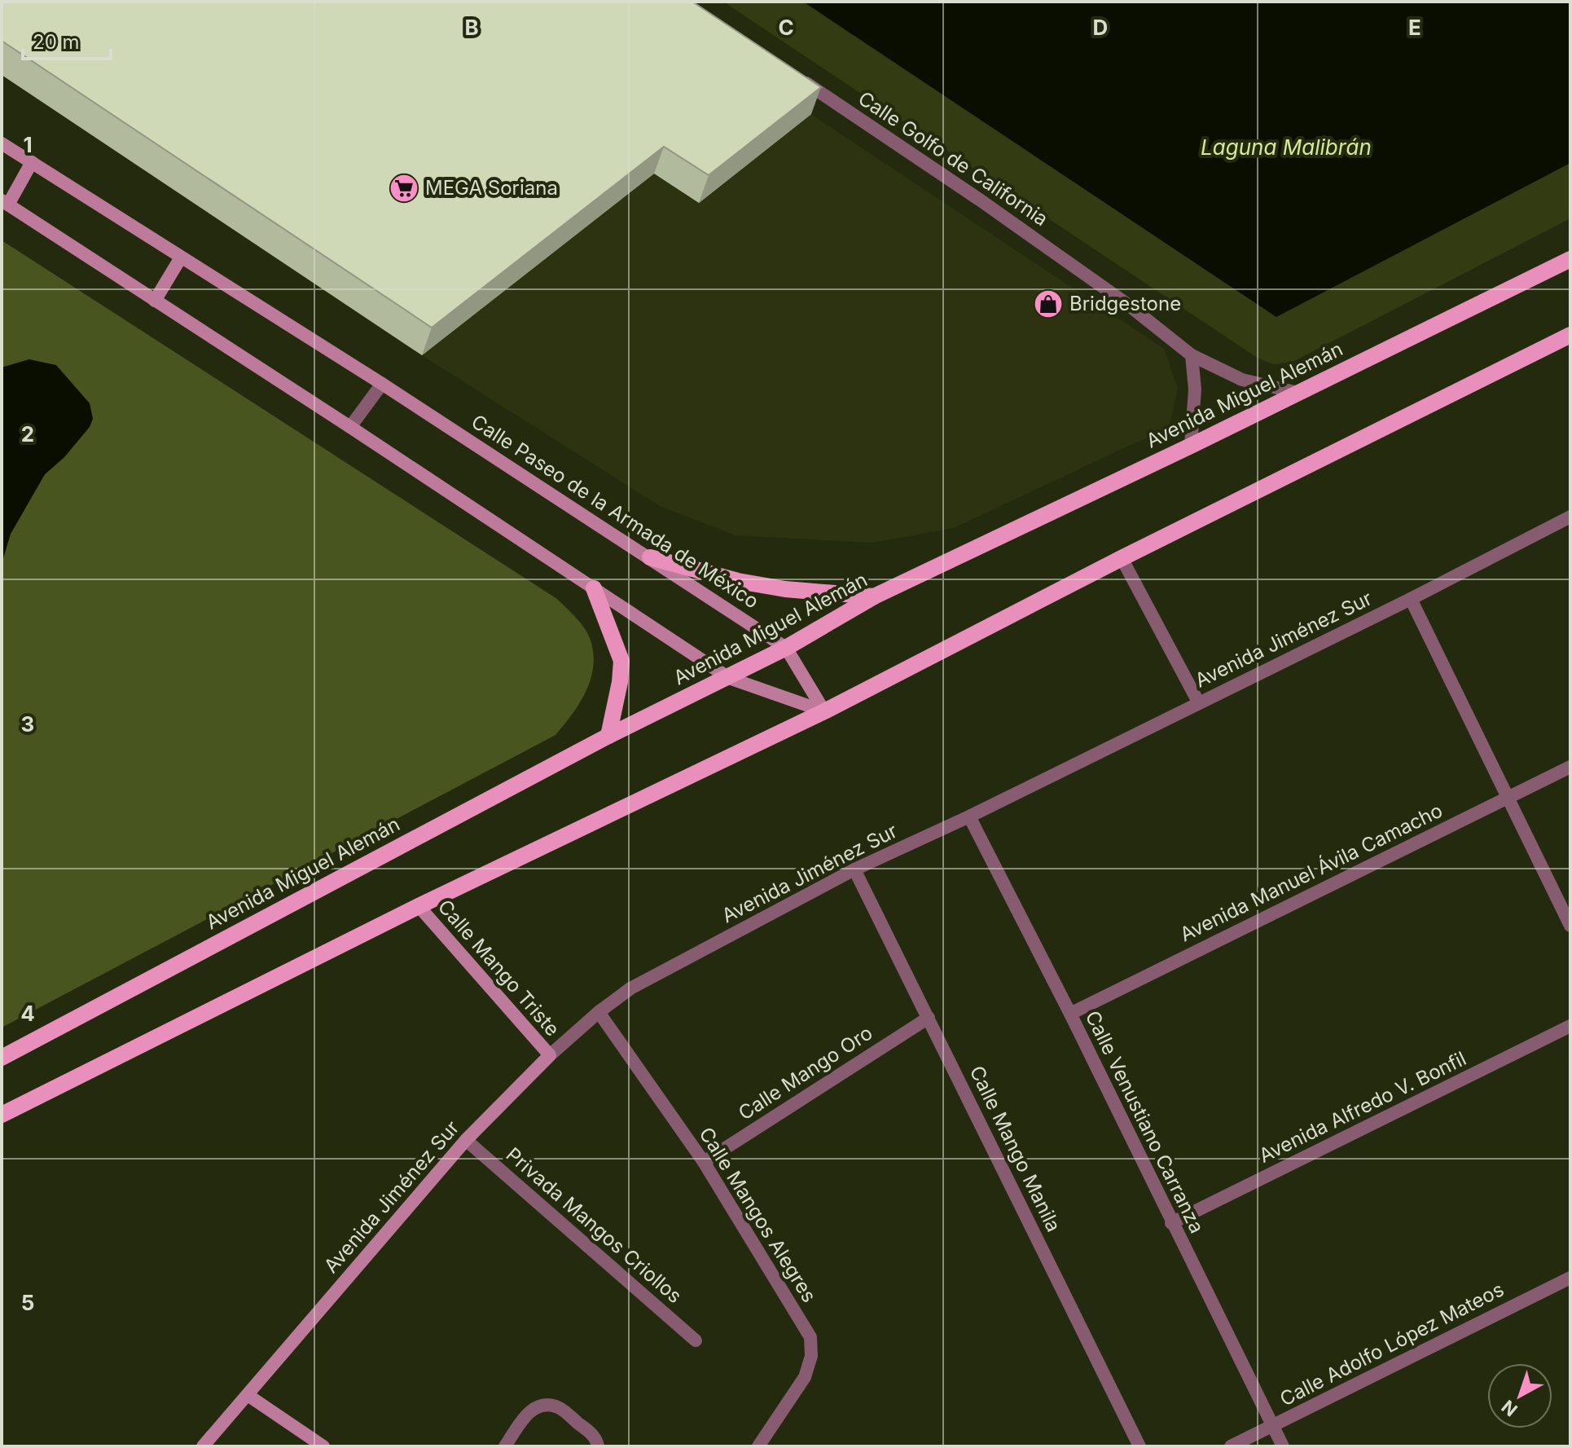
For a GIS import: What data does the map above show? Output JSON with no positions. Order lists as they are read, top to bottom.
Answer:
{
  "streets": {
    "main road": [
      "Avenida Miguel Alemán",
      "Calle Paseo de la Armada de México",
      "Avenida Jiménez Sur",
      "Calle Mango Triste"
    ],
    "street": [
      "Calle Golfo de California",
      "Avenida Manuel Ávila Camacho",
      "Calle Mango Oro",
      "Avenida Alfredo V. Bonfil",
      "Calle Venustiano Carranza",
      "Calle Mango Manila",
      "Calle Mangos Alegres",
      "Privada Mangos Criollos",
      "Calle Adolfo López Mateos"
    ]
  },
  "crossings": [
    ["Calle Golfo de California", "Avenida Miguel Alemán"],
    ["Avenida Miguel Alemán", "Calle Paseo de la Armada de México"],
    ["Avenida Jiménez Sur", "Calle Mango Triste"],
    ["Avenida Jiménez Sur", "Calle Venustiano Carranza"],
    ["Avenida Jiménez Sur", "Calle Mango Manila"],
    ["Avenida Jiménez Sur", "Calle Mangos Alegres"],
    ["Avenida Jiménez Sur", "Privada Mangos Criollos"],
    ["Avenida Manuel Ávila Camacho", "Calle Venustiano Carranza"],
    ["Calle Mango Oro", "Calle Mango Manila"],
    ["Calle Mango Oro", "Calle Mangos Alegres"],
    ["Avenida Alfredo V. Bonfil", "Calle Venustiano Carranza"],
    ["Calle Venustiano Carranza", "Calle Adolfo López Mateos"]
  ],
  "water": ["Laguna Malibrán"],
  "places": {
    "supermarket": ["MEGA Soriana"],
    "shop": ["Bridgestone"]
  },
  "scale_bar": "20 m",
  "north": "bottom left",
  "grid": {
    "columns": [
      "B",
      "C",
      "D",
      "E"
    ],
    "rows": [
      "1",
      "2",
      "3",
      "4",
      "5"
    ]
  }
}
